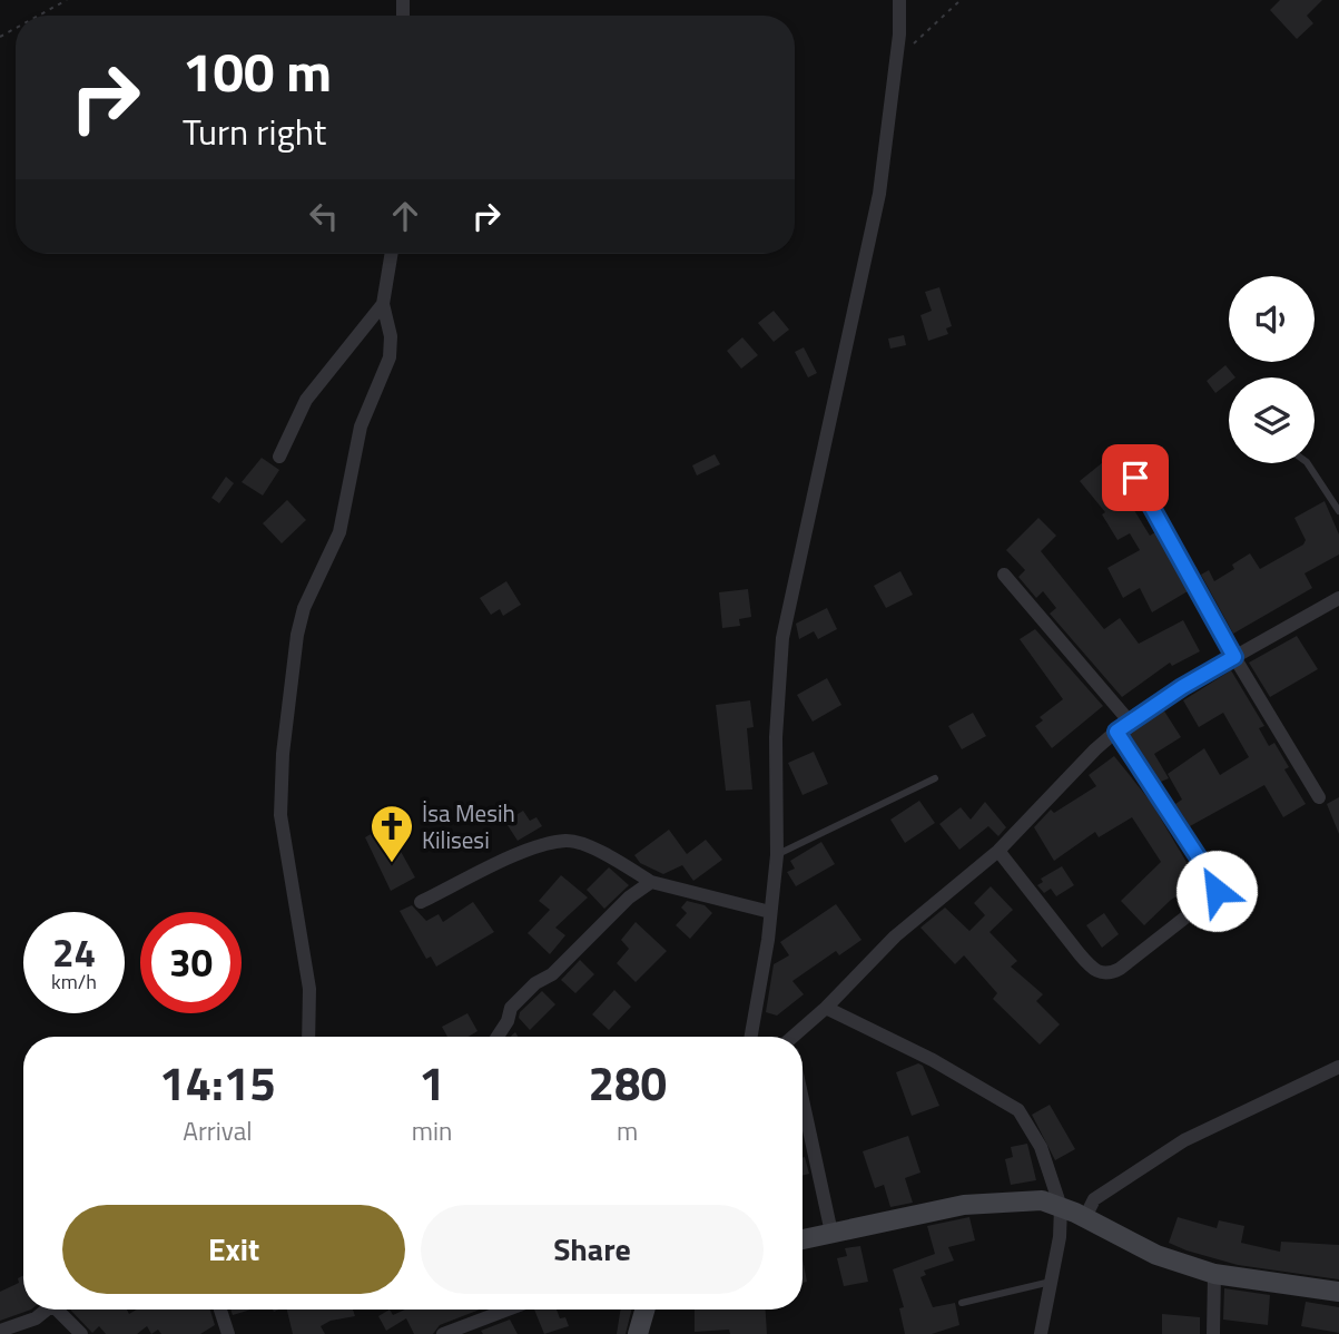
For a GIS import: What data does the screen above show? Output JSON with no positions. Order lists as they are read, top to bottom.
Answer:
{
  "places": {
    "church": ["İsa Mesih Kilisesi"]
  },
  "page": {
    "turn": ["100 m", "Turn right"],
    "speed": "24 km/h",
    "limit": "30",
    "eta": [
      "14:15",
      "Arrival",
      "1",
      "min",
      "280",
      "m"
    ],
    "buttons": ["Exit", "Share"]
  }
}
